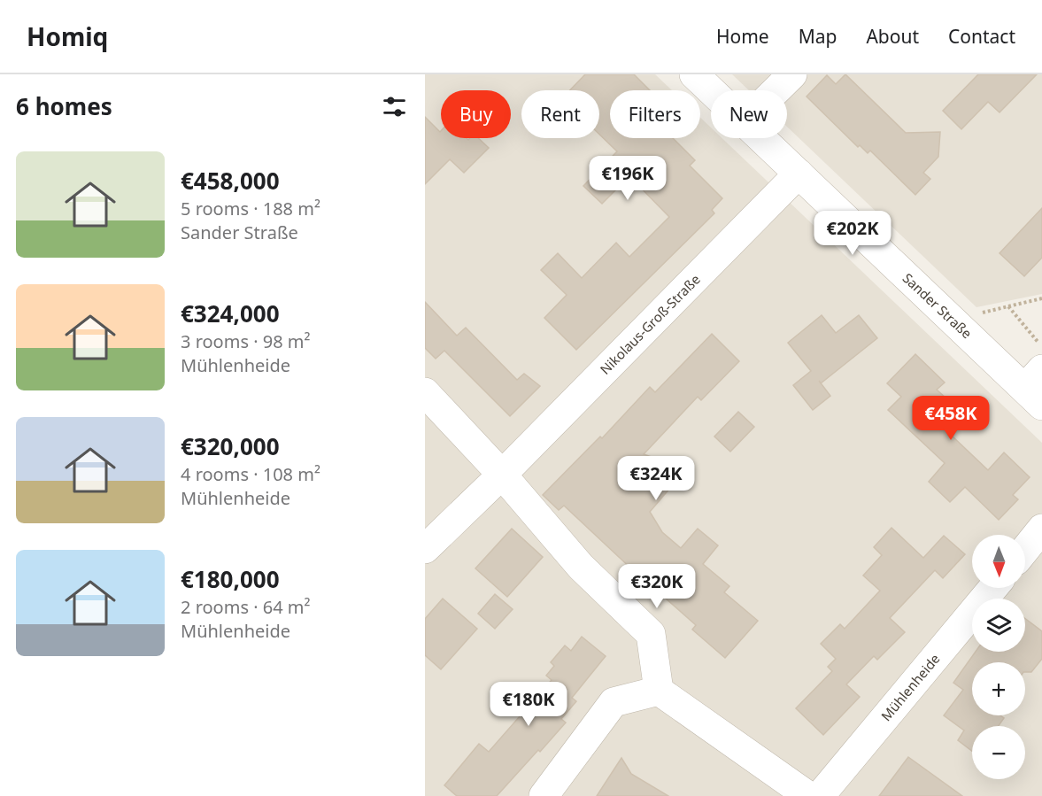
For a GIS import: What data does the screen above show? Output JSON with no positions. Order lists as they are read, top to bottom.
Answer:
{
  "streets": {
    "street": ["Sander Straße", "Nikolaus-Groß-Straße", "Mühlenheide"]
  },
  "crossings": [
    ["Sander Straße", "Nikolaus-Groß-Straße"]
  ],
  "north": "bottom",
  "page": {
    "header": "Homiq",
    "nav": [
      "Home",
      "Map",
      "About",
      "Contact"
    ],
    "heading": "6 homes",
    "chip": [
      "Buy",
      "Rent",
      "Filters",
      "New"
    ],
    "list": [
      {
        "name": "€458,000",
        "note": "5 rooms · 188 m² · Sander Straße"
      },
      {
        "name": "€324,000",
        "note": "3 rooms · 98 m² · Mühlenheide"
      },
      {
        "name": "€320,000",
        "note": "4 rooms · 108 m² · Mühlenheide"
      },
      {
        "name": "€180,000",
        "note": "2 rooms · 64 m² · Mühlenheide"
      }
    ],
    "price": [
      "€196K",
      "€202K",
      "€458K",
      "€324K",
      "€320K",
      "€180K"
    ],
    "map_buttons": ["+", "−"]
  }
}
